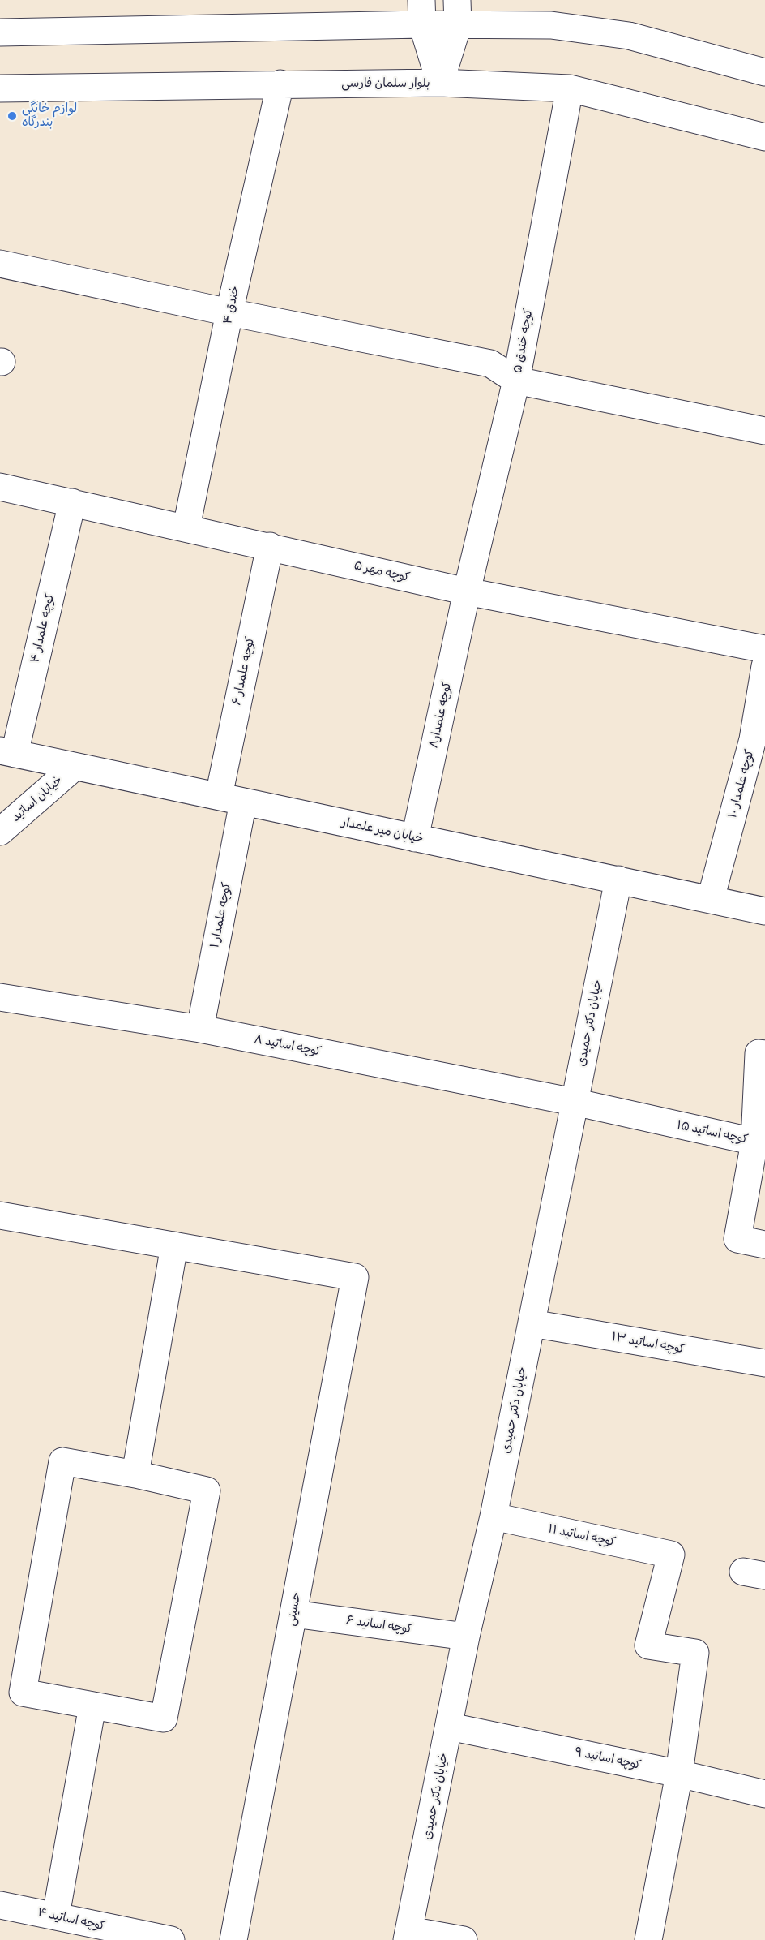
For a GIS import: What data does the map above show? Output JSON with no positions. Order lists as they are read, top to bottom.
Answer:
{
  "streets": {
    "street": [
      "بلوار سلمان فارسی",
      "خندق ۴",
      "کوچه خندق ۵",
      "کوچه مهر ۵",
      "کوچه علمدار ۴",
      "کوچه علمدار ۶",
      "کوچه علمدار۸",
      "کوچه علمدار ۱۰",
      "خیابان اساتید",
      "خیابان میر علمدار",
      "کوچه علمدار ۱",
      "خیابان دکتر حمیدی",
      "کوچه اساتید ۸",
      "کوچه اساتید ۱۵",
      "کوچه اساتید ۱۳",
      "کوچه اساتید ۱۱",
      "حسینی",
      "کوچه اساتید ۶",
      "کوچه اساتید ۹",
      "کوچه اساتید ۴"
    ]
  },
  "crossings": [
    ["بلوار سلمان فارسی", "خندق ۴"],
    ["بلوار سلمان فارسی", "کوچه خندق ۵"],
    ["خندق ۴", "کوچه مهر ۵"],
    ["کوچه خندق ۵", "کوچه مهر ۵"],
    ["کوچه خندق ۵", "کوچه علمدار۸"],
    ["کوچه مهر ۵", "کوچه علمدار ۴"],
    ["کوچه مهر ۵", "کوچه علمدار ۶"],
    ["کوچه مهر ۵", "کوچه علمدار۸"],
    ["کوچه علمدار ۴", "خیابان میر علمدار"],
    ["کوچه علمدار ۶", "خیابان میر علمدار"],
    ["کوچه علمدار ۶", "کوچه علمدار ۱"],
    ["کوچه علمدار۸", "خیابان میر علمدار"],
    ["کوچه علمدار ۱۰", "خیابان میر علمدار"],
    ["خیابان اساتید", "خیابان میر علمدار"],
    ["خیابان میر علمدار", "کوچه علمدار ۱"],
    ["خیابان میر علمدار", "خیابان دکتر حمیدی"],
    ["کوچه علمدار ۱", "کوچه اساتید ۸"],
    ["خیابان دکتر حمیدی", "کوچه اساتید ۸"],
    ["خیابان دکتر حمیدی", "کوچه اساتید ۱۵"],
    ["خیابان دکتر حمیدی", "کوچه اساتید ۱۳"],
    ["خیابان دکتر حمیدی", "کوچه اساتید ۱۱"],
    ["خیابان دکتر حمیدی", "کوچه اساتید ۶"],
    ["خیابان دکتر حمیدی", "کوچه اساتید ۹"],
    ["کوچه اساتید ۸", "کوچه اساتید ۱۵"],
    ["کوچه اساتید ۱۱", "کوچه اساتید ۹"],
    ["حسینی", "کوچه اساتید ۶"]
  ],
  "places": ["لوازم خانگی بندرگاه"]
}
